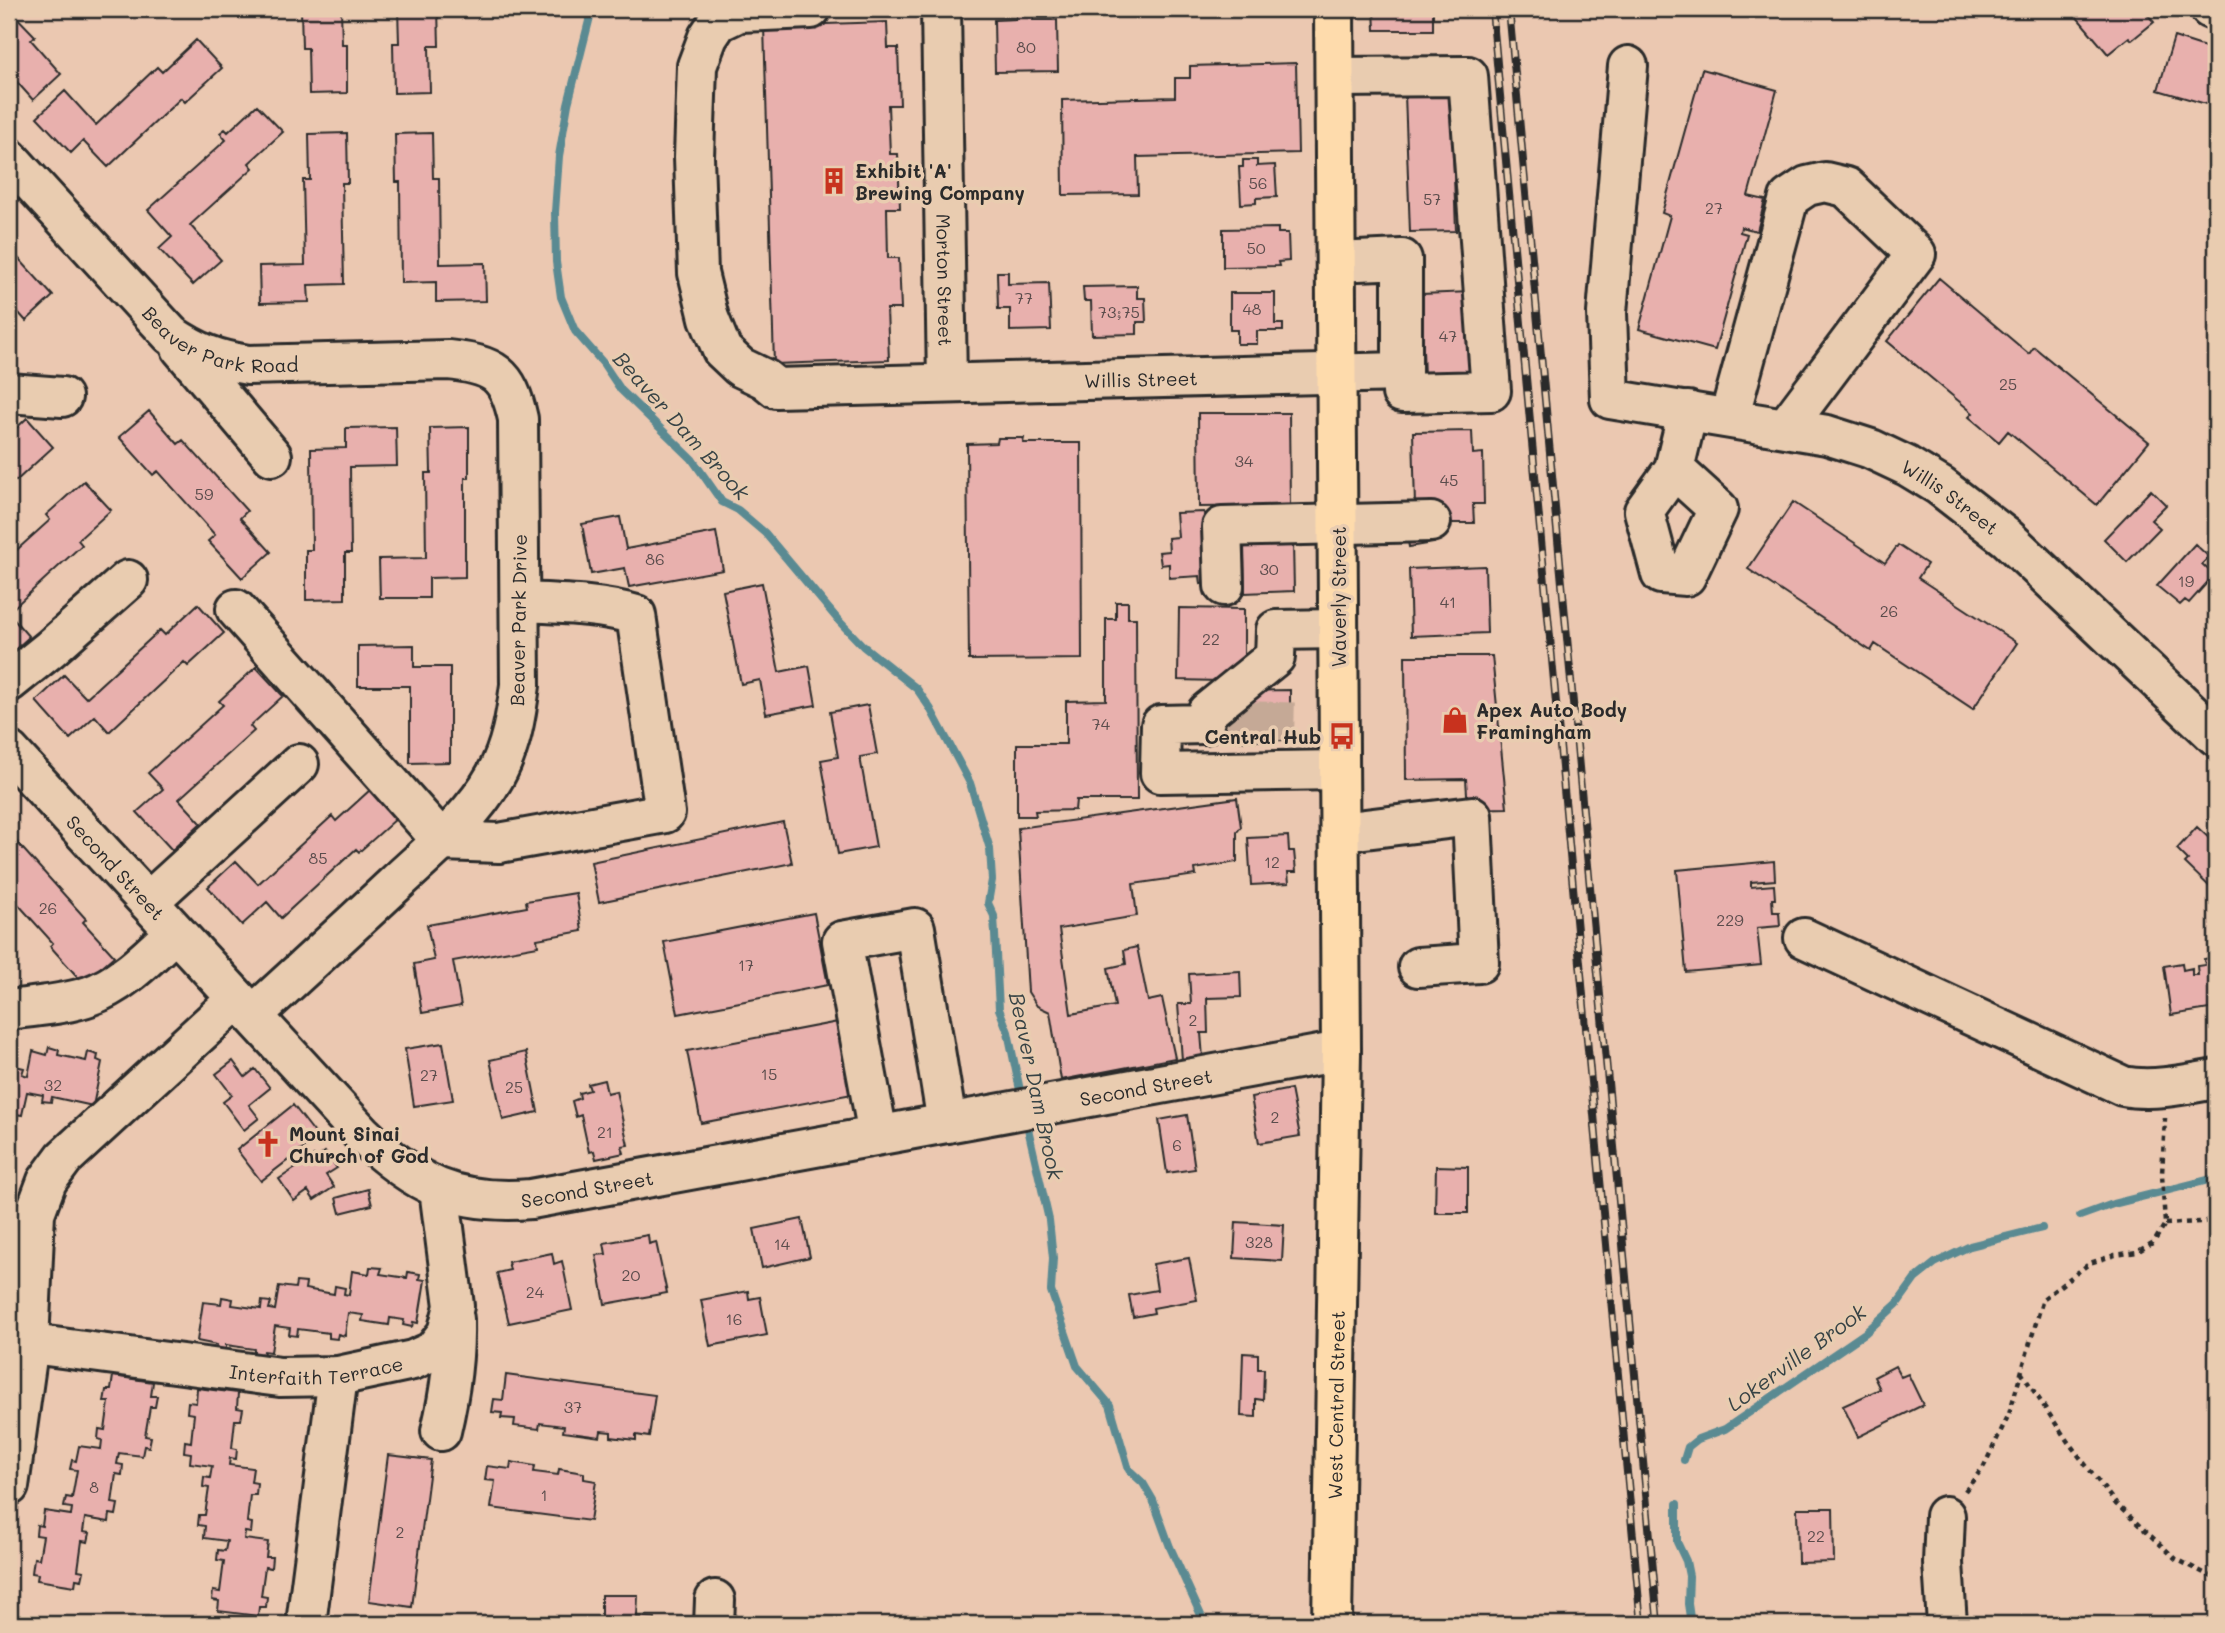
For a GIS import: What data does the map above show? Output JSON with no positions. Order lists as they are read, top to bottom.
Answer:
{
  "streets": {
    "main road": ["Waverly Street", "West Central Street"],
    "street": [
      "Morton Street",
      "Beaver Park Road",
      "Willis Street",
      "Beaver Park Drive",
      "Second Street",
      "Interfaith Terrace"
    ]
  },
  "crossings": [
    ["Morton Street", "Willis Street"],
    ["Beaver Park Road", "Beaver Park Drive"],
    ["Willis Street", "Waverly Street"],
    ["Waverly Street", "Second Street"],
    ["Waverly Street", "West Central Street"],
    ["Beaver Park Drive", "Second Street"],
    ["Second Street", "Interfaith Terrace"]
  ],
  "water": ["Beaver Dam Brook", "Lokerville Brook"],
  "places": {
    "building": ["Exhibit 'A' Brewing Company"],
    "shop": ["Apex Auto Body Framingham"],
    "bus stop": ["Central Hub"],
    "church": ["Mount Sinai Church of God"]
  },
  "house_numbers": [
    "80",
    "56",
    "57",
    "27",
    "50",
    "77",
    "48",
    "73;75",
    "47",
    "25",
    "34",
    "45",
    "59",
    "86",
    "30",
    "19",
    "41",
    "26",
    "22",
    "74",
    "85",
    "12",
    "26",
    "229",
    "17",
    "2",
    "15",
    "27",
    "32",
    "25",
    "2",
    "21",
    "6",
    "328",
    "14",
    "20",
    "24",
    "16",
    "37",
    "8",
    "1",
    "2",
    "22"
  ]
}
